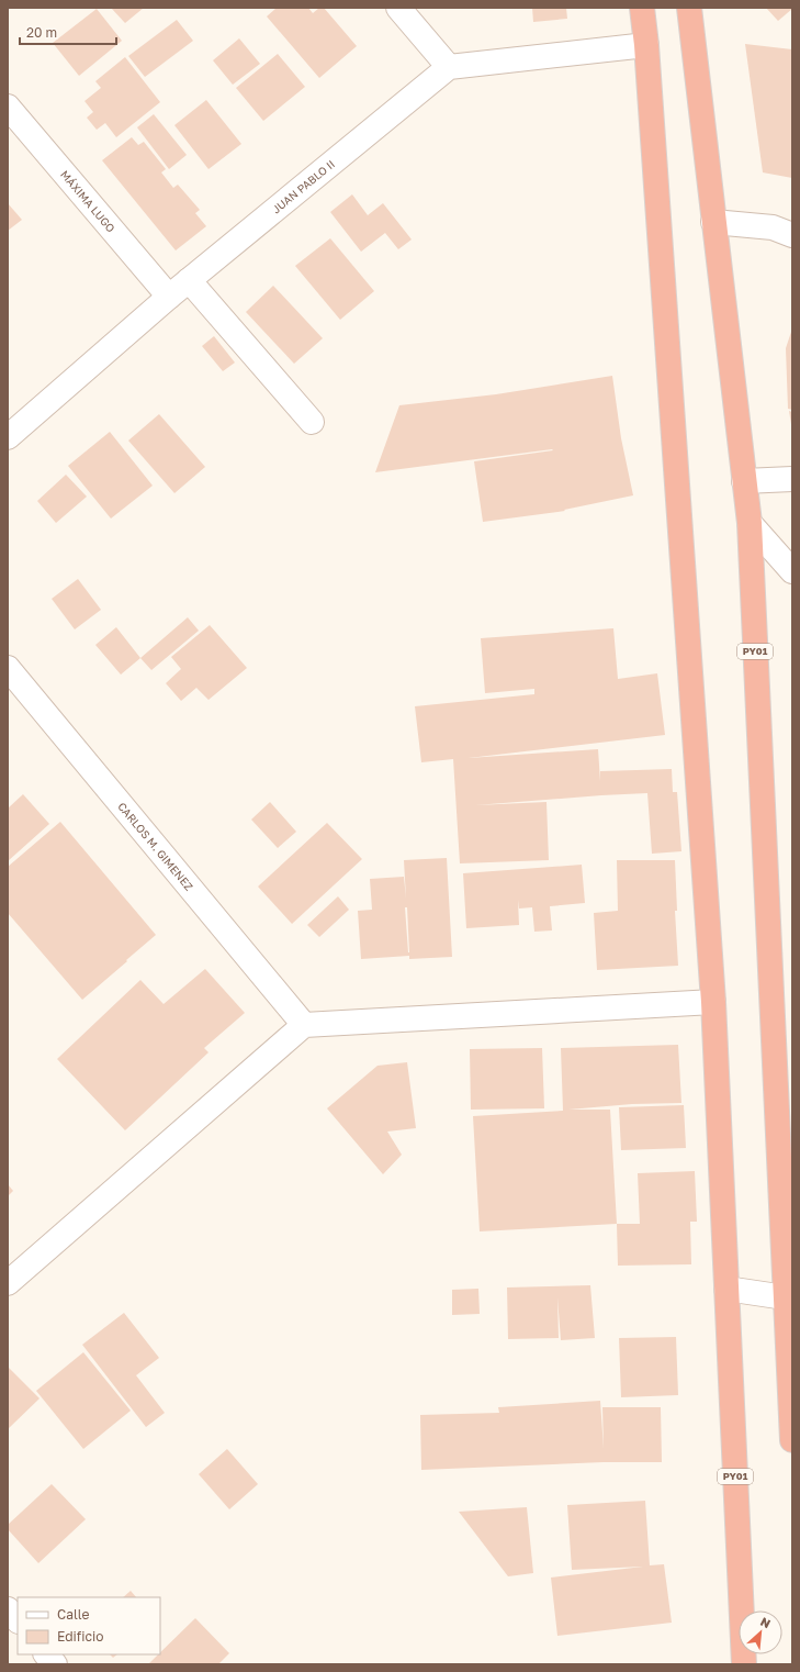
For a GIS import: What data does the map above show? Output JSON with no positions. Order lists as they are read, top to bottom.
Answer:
{
  "streets": {
    "highway": ["PY01"],
    "street": ["JUAN PABLO II", "MÁXIMA LUGO", "CARLOS M. GIMENEZ"]
  },
  "crossings": [
    ["JUAN PABLO II", "MÁXIMA LUGO"]
  ],
  "legend": ["Calle", "Edificio"],
  "scale_bar": "20 m",
  "north": "top right"
}
